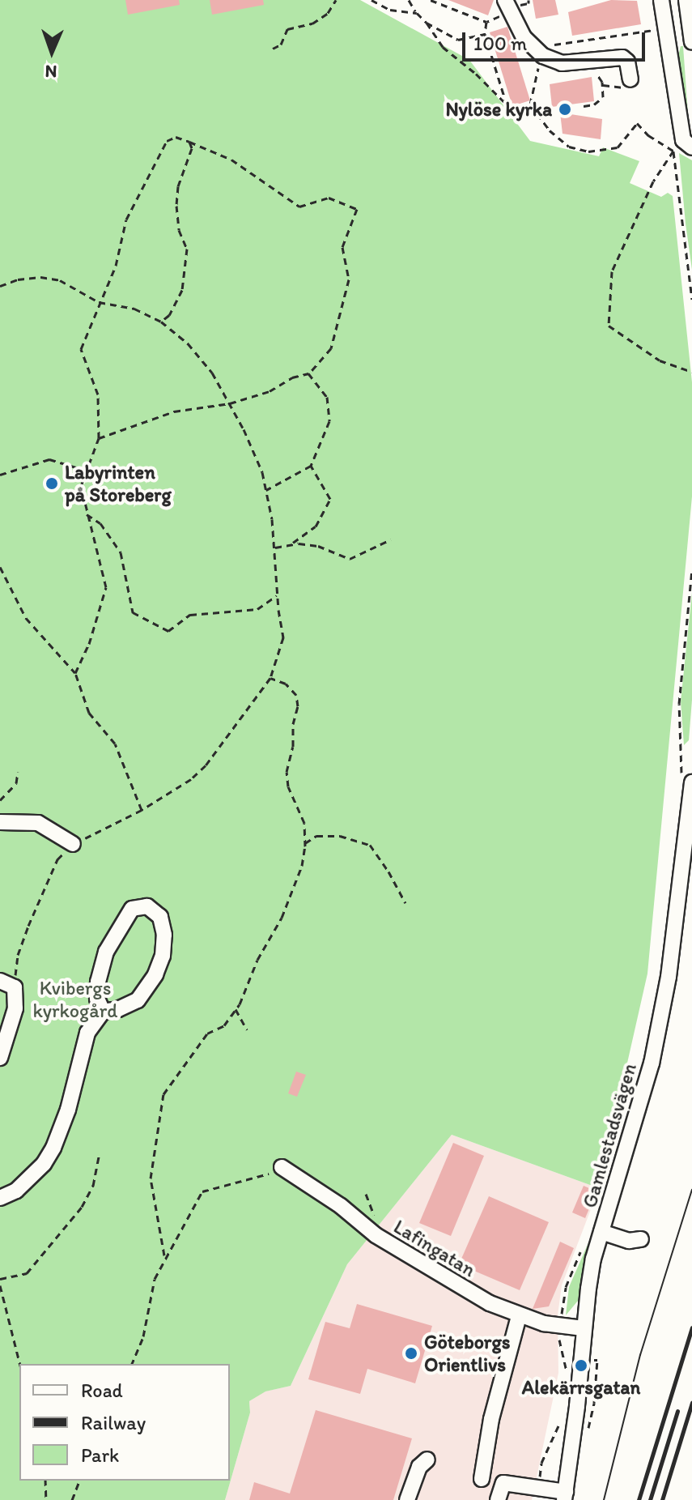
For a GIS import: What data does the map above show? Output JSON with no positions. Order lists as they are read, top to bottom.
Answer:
{
  "streets": {
    "street": ["Gamlestadsvägen", "Lafingatan"]
  },
  "crossings": [
    ["Gamlestadsvägen", "Lafingatan"]
  ],
  "parks": ["Kvibergs kyrkogård"],
  "places": [
    "Nylöse kyrka",
    "Labyrinten på Storeberg",
    "Göteborgs Orientlivs",
    "Alekärrsgatan"
  ],
  "legend": ["Road", "Railway", "Park"],
  "scale_bar": "100 m",
  "north": "bottom"
}
